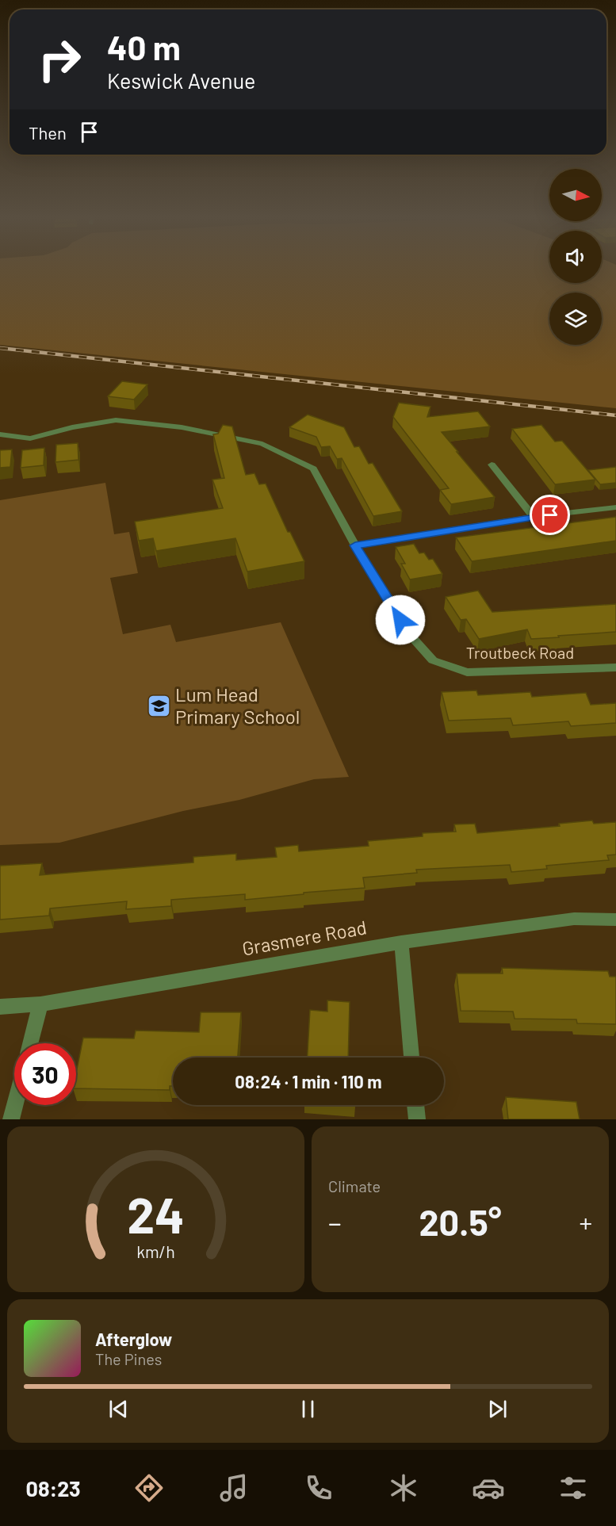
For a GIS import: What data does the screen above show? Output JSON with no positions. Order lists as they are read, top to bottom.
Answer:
{
  "streets": {
    "street": ["Troutbeck Road", "Grasmere Road"]
  },
  "places": {
    "school or university": ["Lum Head Primary School"]
  },
  "north": "right",
  "page": {
    "turn": ["40 m", "Keswick Avenue"],
    "then": "Then",
    "limit": "30",
    "trip": "08:24 · 1 min · 110 m",
    "tile": "Climate",
    "heat": ["−", "20.5°", "+"],
    "song": ["Afterglow", "The Pines"],
    "tabs": "08:23",
    "gauge": ["24", "km/h"]
  }
}
